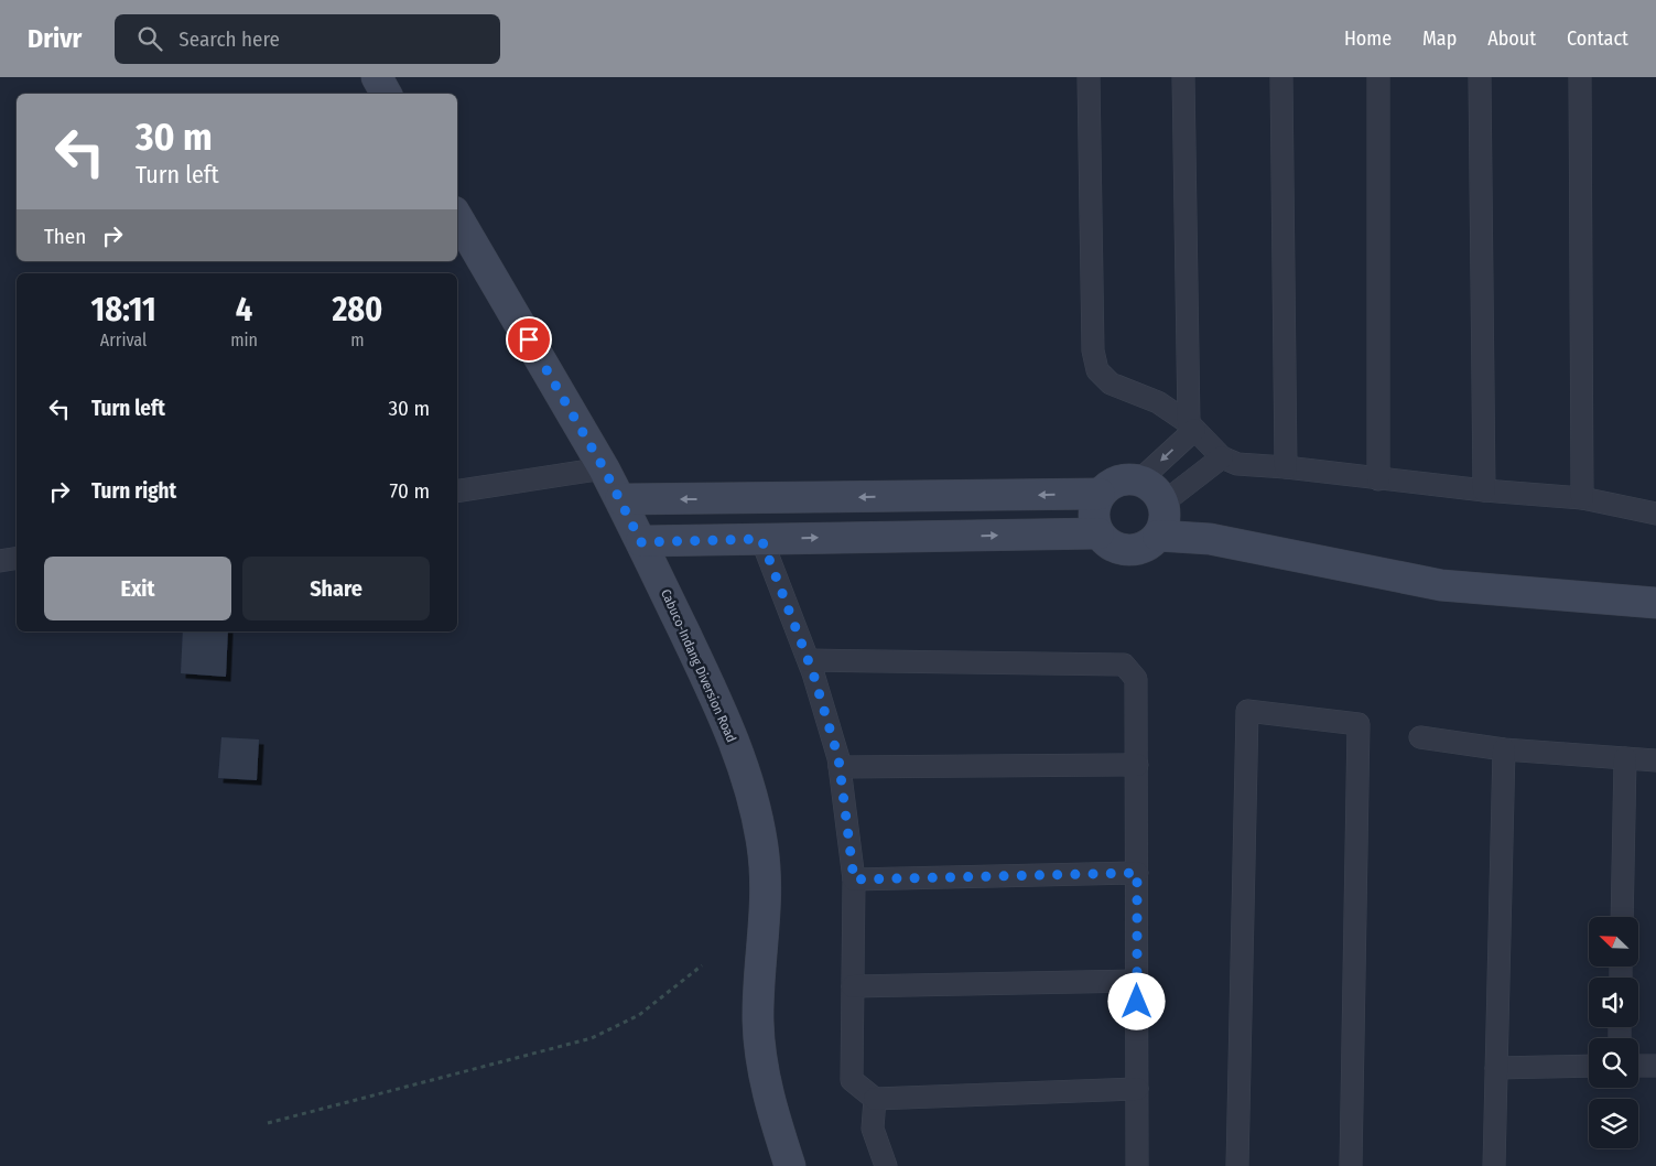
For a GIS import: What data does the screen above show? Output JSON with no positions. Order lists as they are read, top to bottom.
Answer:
{
  "streets": {
    "street": ["Cabuco-Indang Diversion Road"]
  },
  "north": "top left",
  "page": {
    "header": "Drivr",
    "search": "Search here",
    "nav": [
      "Home",
      "Map",
      "About",
      "Contact"
    ],
    "turn": ["30 m", "Turn left"],
    "then": "Then",
    "eta": [
      "18:11",
      "Arrival",
      "4",
      "min",
      "280",
      "m"
    ],
    "list": [
      {
        "name": "Turn left",
        "value": "30 m"
      },
      {
        "name": "Turn right",
        "value": "70 m"
      }
    ],
    "buttons": ["Exit", "Share"]
  }
}
